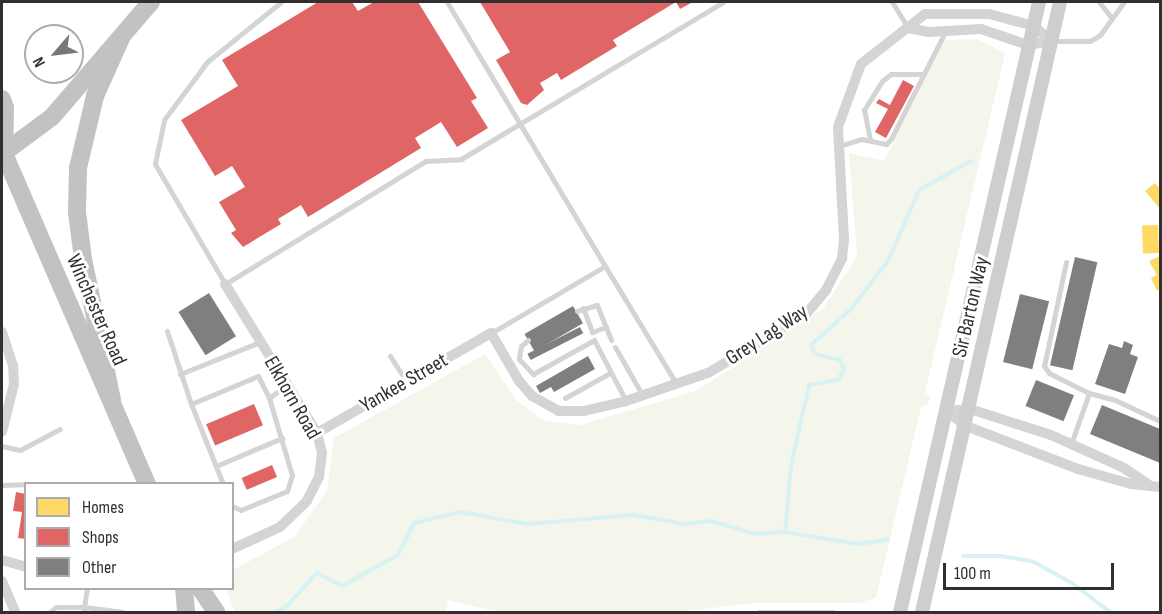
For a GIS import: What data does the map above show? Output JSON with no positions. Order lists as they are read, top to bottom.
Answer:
{
  "streets": {
    "highway": ["Winchester Road"],
    "main road": ["Sir Barton Way"],
    "street": ["Grey Lag Way", "Yankee Street", "Elkhorn Road"]
  },
  "crossings": [
    ["Sir Barton Way", "Grey Lag Way"],
    ["Grey Lag Way", "Yankee Street"],
    ["Yankee Street", "Elkhorn Road"]
  ],
  "legend": ["Homes", "Shops", "Other"],
  "scale_bar": "100 m",
  "north": "bottom left"
}
